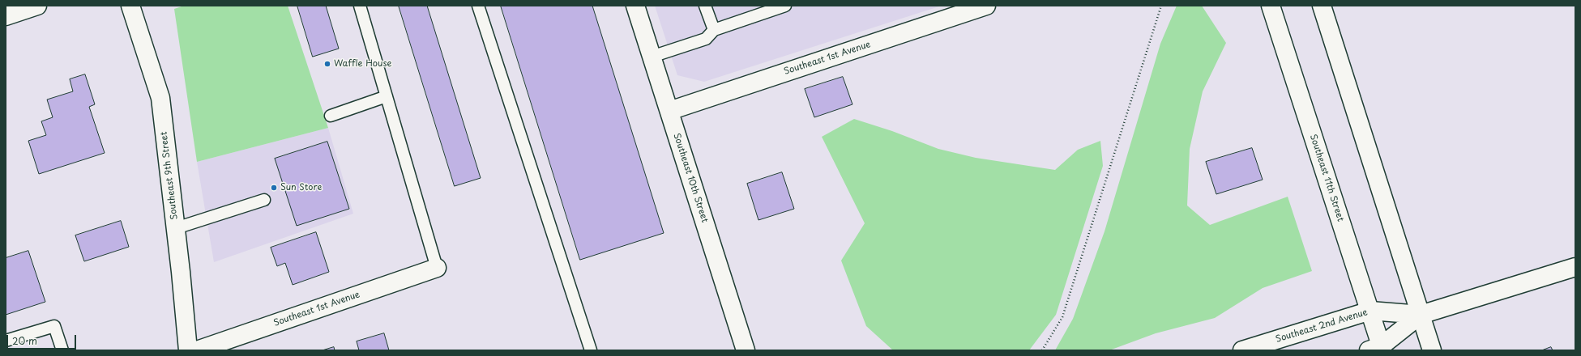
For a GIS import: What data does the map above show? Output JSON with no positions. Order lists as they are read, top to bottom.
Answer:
{
  "streets": {
    "main road": [
      "Southeast 1st Avenue",
      "Southeast 9th Street",
      "Southeast 10th Street",
      "Southeast 11th Street",
      "Southeast 2nd Avenue"
    ]
  },
  "crossings": [
    ["Southeast 1st Avenue", "Southeast 10th Street"],
    ["Southeast 11th Street", "Southeast 2nd Avenue"]
  ],
  "places": ["Waffle House", "Sun Store"],
  "scale_bar": "20 m"
}
